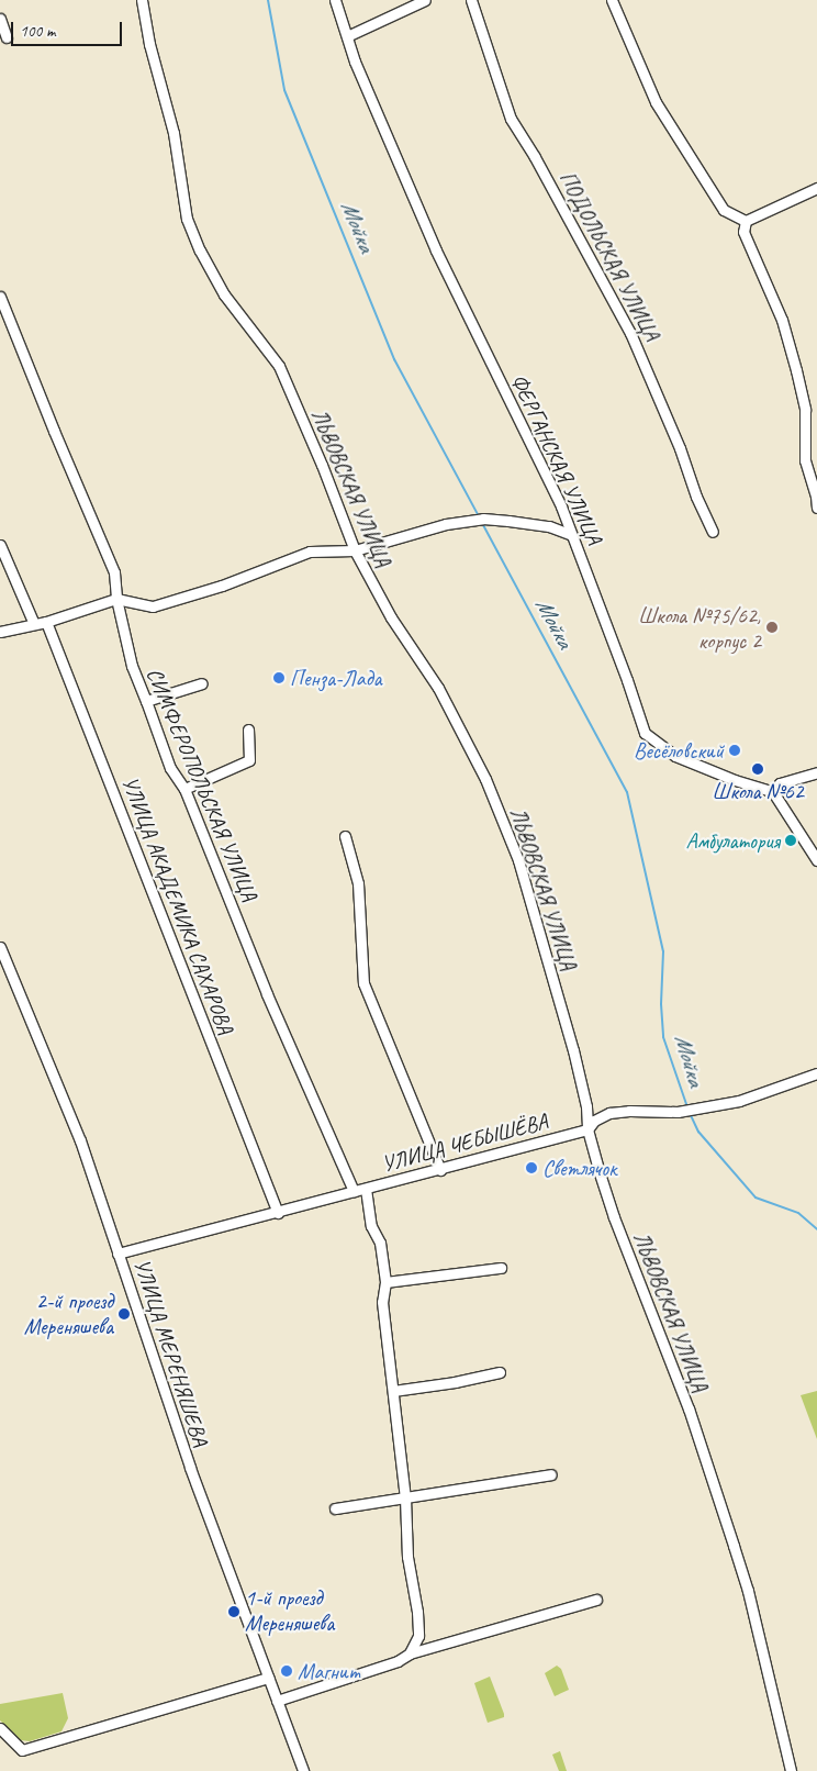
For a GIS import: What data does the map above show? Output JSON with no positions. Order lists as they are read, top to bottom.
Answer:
{
  "streets": {
    "street": [
      "ПОДОЛЬСКАЯ УЛИЦА",
      "ФЕРГАНСКАЯ УЛИЦА",
      "ЛЬВОВСКАЯ УЛИЦА",
      "СИМФЕРОПОЛЬСКАЯ УЛИЦА",
      "УЛИЦА АКАДЕМИКА САХАРОВА",
      "УЛИЦА ЧЕБЫШЁВА",
      "УЛИЦА МЕРЕНЯШЕВА"
    ]
  },
  "crossings": [
    ["ЛЬВОВСКАЯ УЛИЦА", "УЛИЦА ЧЕБЫШЁВА"],
    ["СИМФЕРОПОЛЬСКАЯ УЛИЦА", "УЛИЦА ЧЕБЫШЁВА"],
    ["УЛИЦА АКАДЕМИКА САХАРОВА", "УЛИЦА ЧЕБЫШЁВА"],
    ["УЛИЦА ЧЕБЫШЁВА", "УЛИЦА МЕРЕНЯШЕВА"]
  ],
  "water": ["Мойка"],
  "places": [
    "Школа №75/62, корпус 2",
    "Пенза-Лада",
    "Весёловский",
    "Школа №62",
    "Амбулатория",
    "Светлячок",
    "2-й проезд Мереняшева",
    "1-й проезд Мереняшева",
    "Магнит"
  ],
  "scale_bar": "100 m"
}
